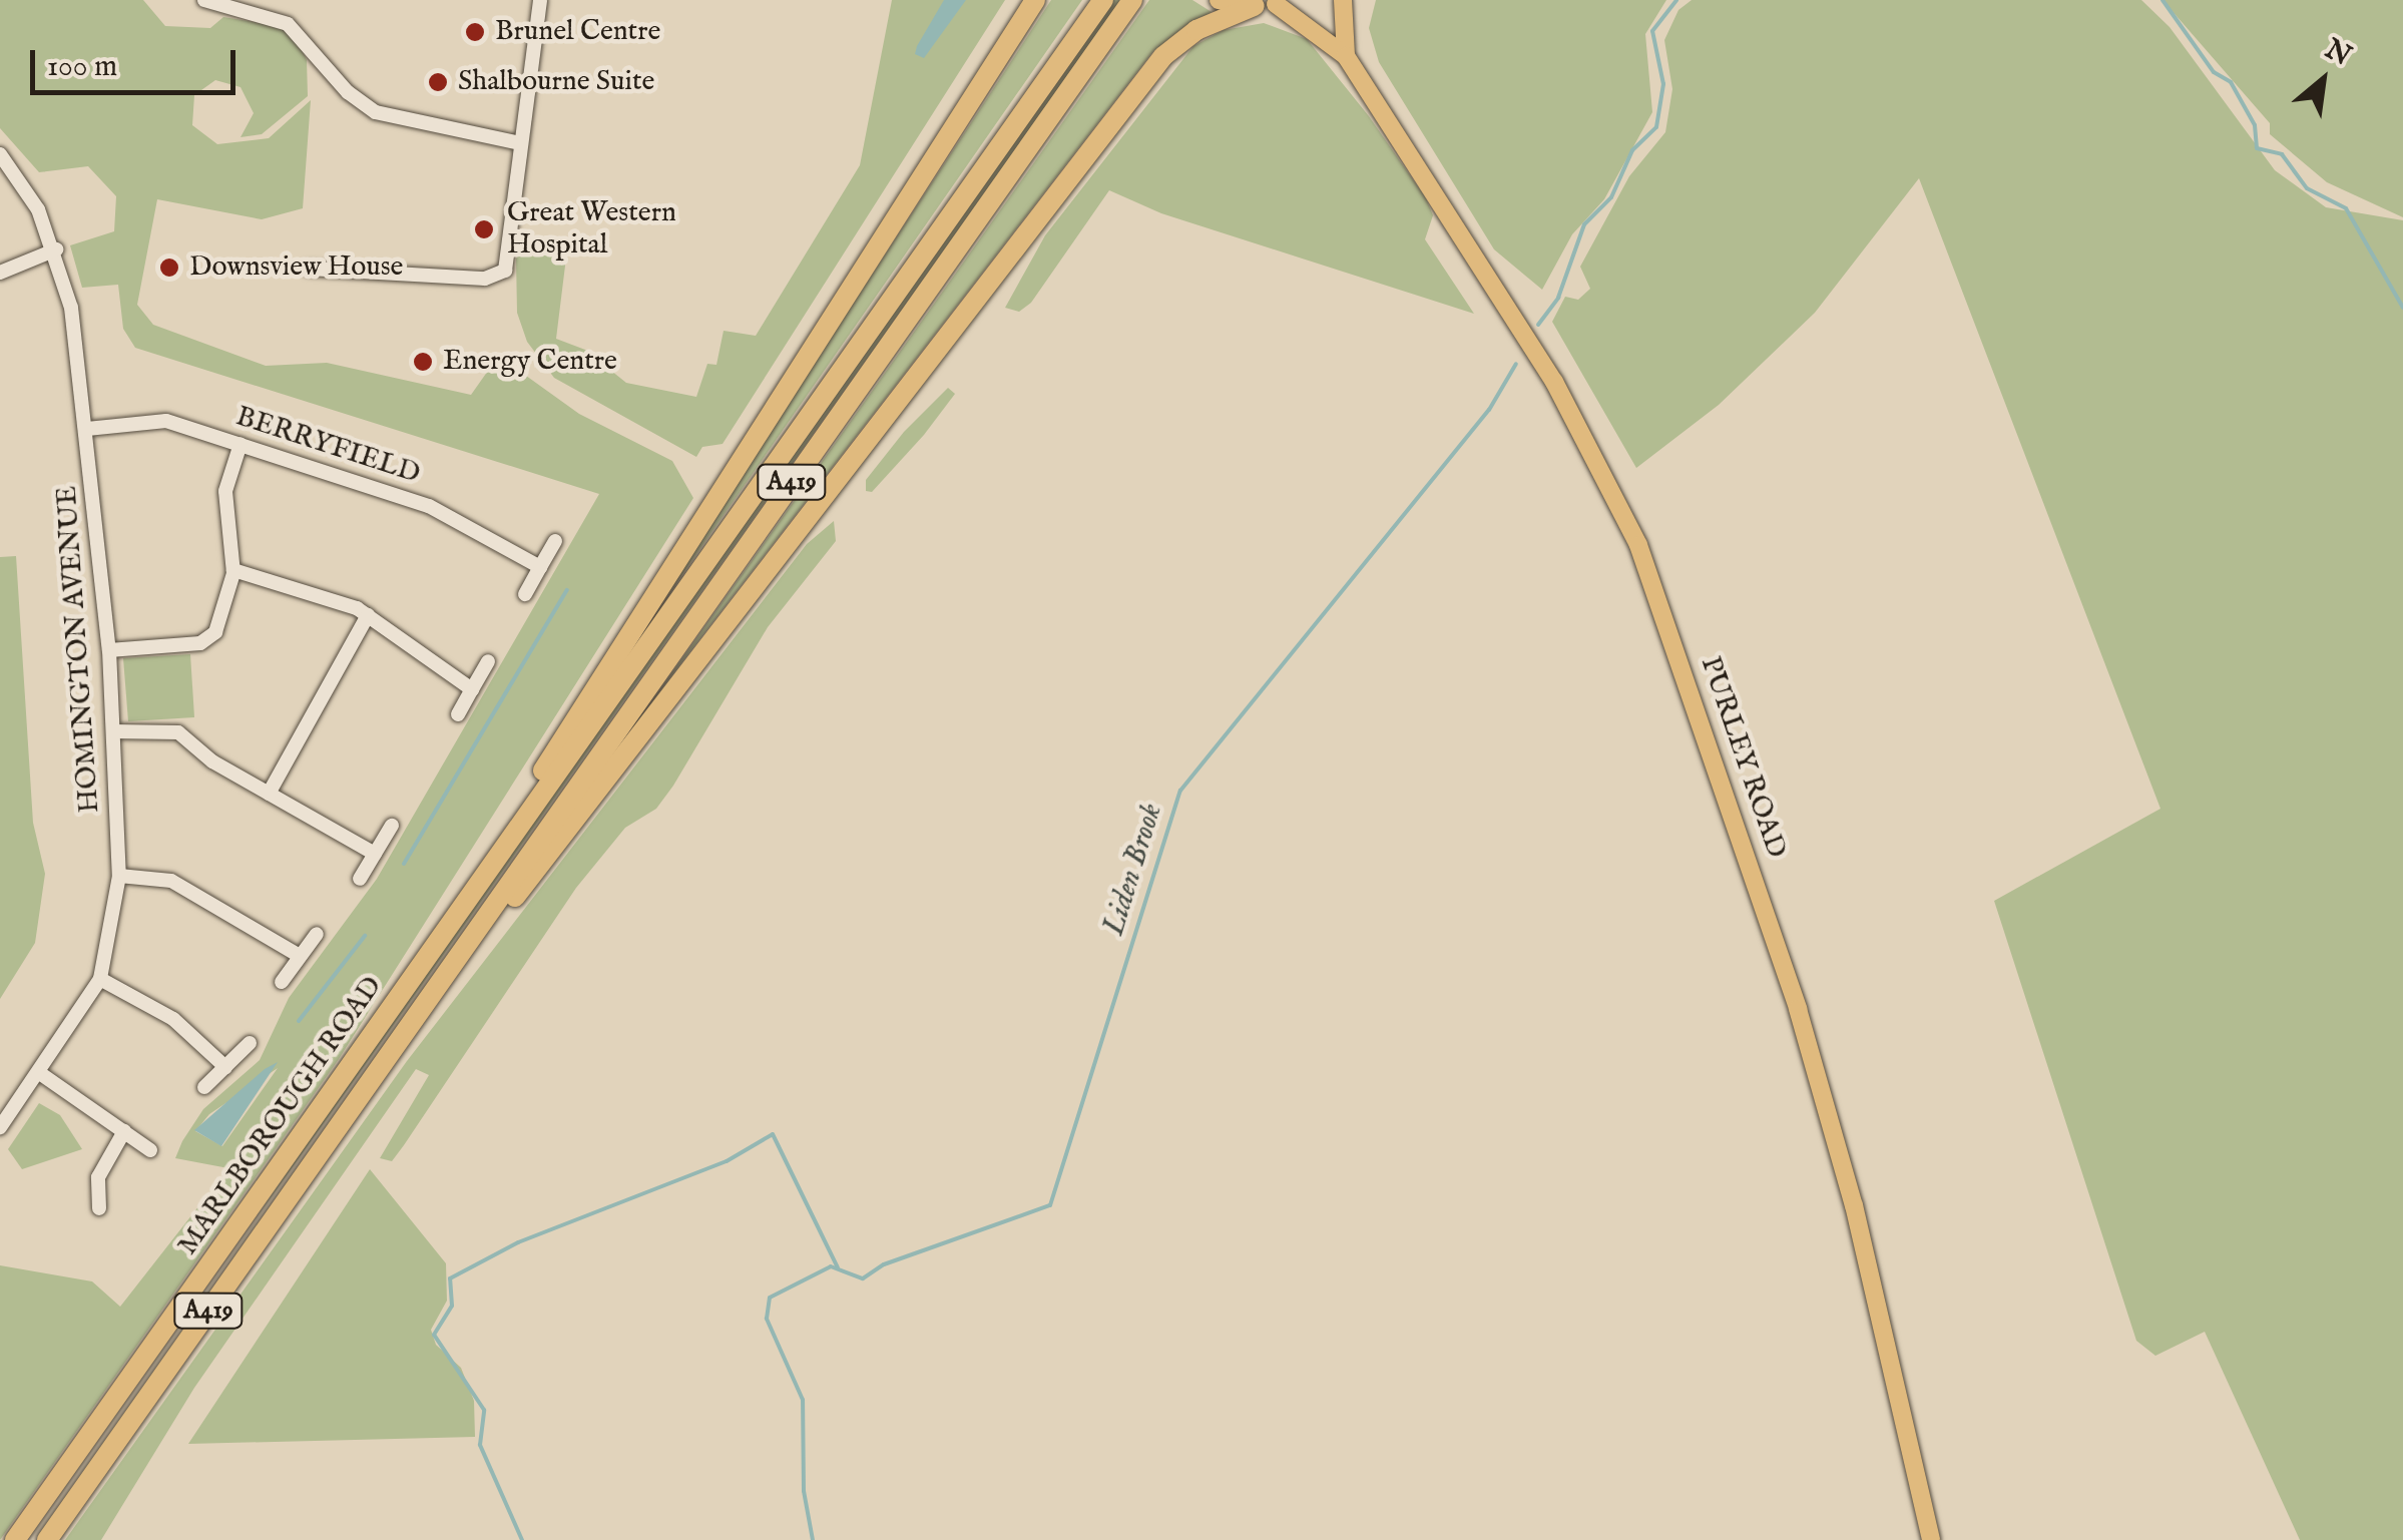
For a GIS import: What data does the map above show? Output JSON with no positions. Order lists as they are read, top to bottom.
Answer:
{
  "streets": {
    "highway": ["A419", "MARLBOROUGH ROAD"],
    "main road": ["PURLEY ROAD"],
    "street": ["BERRYFIELD", "HOMINGTON AVENUE"]
  },
  "crossings": [
    ["BERRYFIELD", "HOMINGTON AVENUE"],
    ["A419", "MARLBOROUGH ROAD"]
  ],
  "water": ["Liden Brook"],
  "places": [
    "Brunel Centre",
    "Shalbourne Suite",
    "Great Western Hospital",
    "Downsview House",
    "Energy Centre"
  ],
  "scale_bar": "100 m",
  "north": "top right"
}
